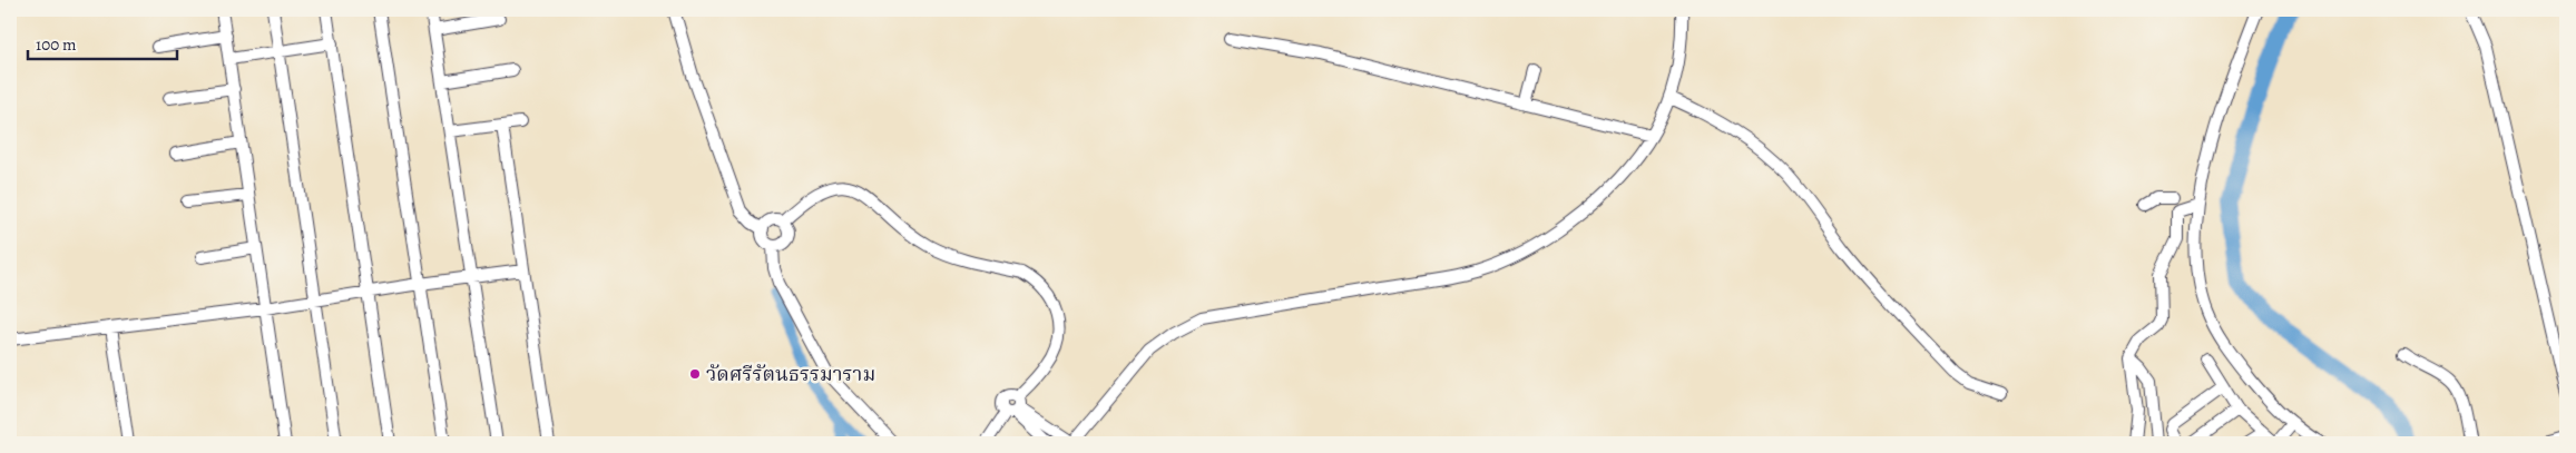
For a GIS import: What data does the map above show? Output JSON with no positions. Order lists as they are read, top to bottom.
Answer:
{
  "places": ["วัดศรีรัตนธรรมาราม"],
  "scale_bar": "100 m"
}
